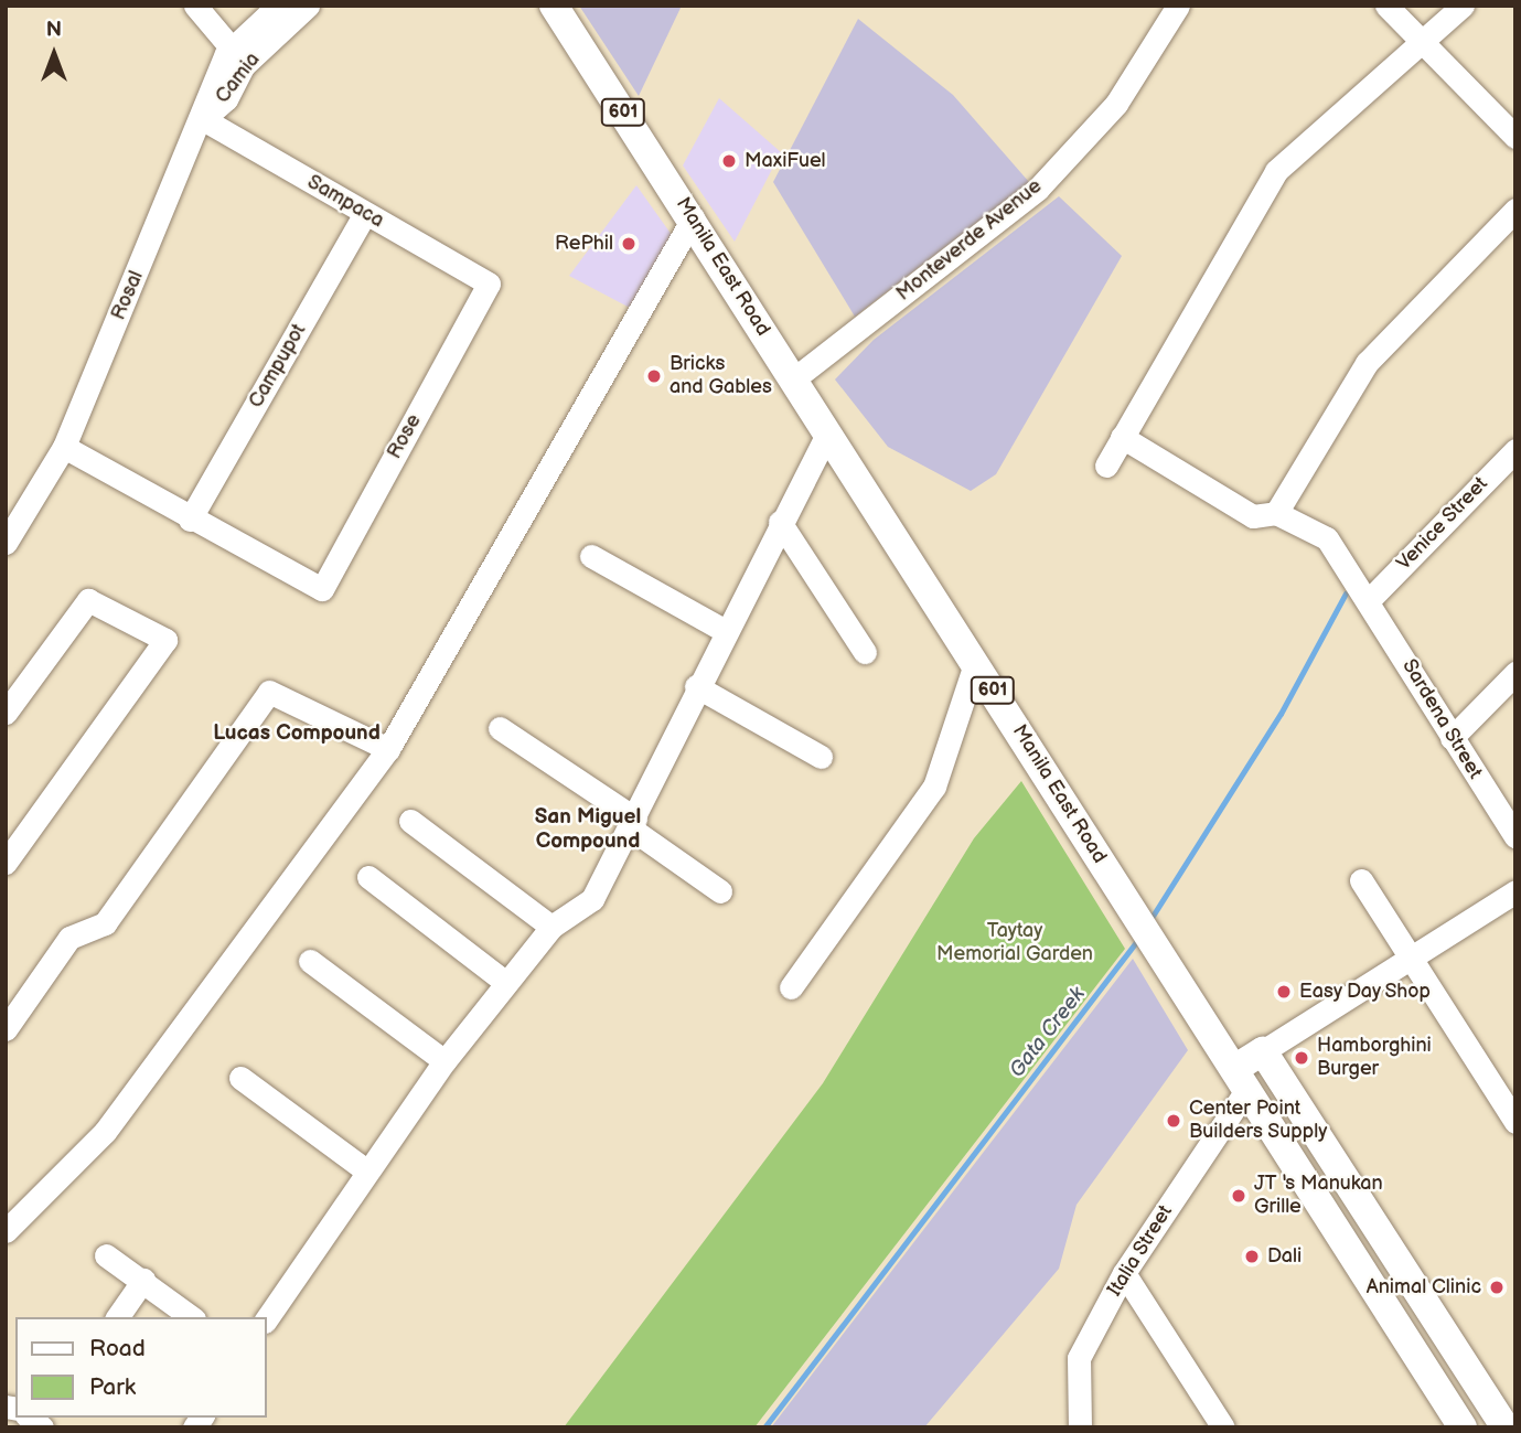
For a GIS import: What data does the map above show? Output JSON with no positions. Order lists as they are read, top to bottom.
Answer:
{
  "streets": {
    "main road": ["601", "Manila East Road"],
    "street": [
      "Camia",
      "Sampaca",
      "Monteverde Avenue",
      "Rosal",
      "Campupot",
      "Rose",
      "Venice Street",
      "Sardena Street",
      "Italia Street"
    ]
  },
  "crossings": [
    ["Camia", "Sampaca"],
    ["Camia", "Rosal"],
    ["Sampaca", "Rosal"],
    ["Sampaca", "Campupot"],
    ["Sampaca", "Rose"],
    ["Monteverde Avenue", "Manila East Road"],
    ["Manila East Road", "Italia Street"],
    ["Campupot", "Rose"],
    ["Venice Street", "Sardena Street"]
  ],
  "districts": ["Lucas Compound", "San Miguel Compound"],
  "water": ["Gata Creek"],
  "parks": ["Taytay Memorial Garden"],
  "places": [
    "MaxiFuel",
    "RePhil",
    "Bricks and Gables",
    "Easy Day Shop",
    "Hamborghini Burger",
    "Center Point Builders Supply",
    "JT 's Manukan Grille",
    "Dali",
    "Animal Clinic"
  ],
  "legend": ["Road", "Park"],
  "north": "top"
}
